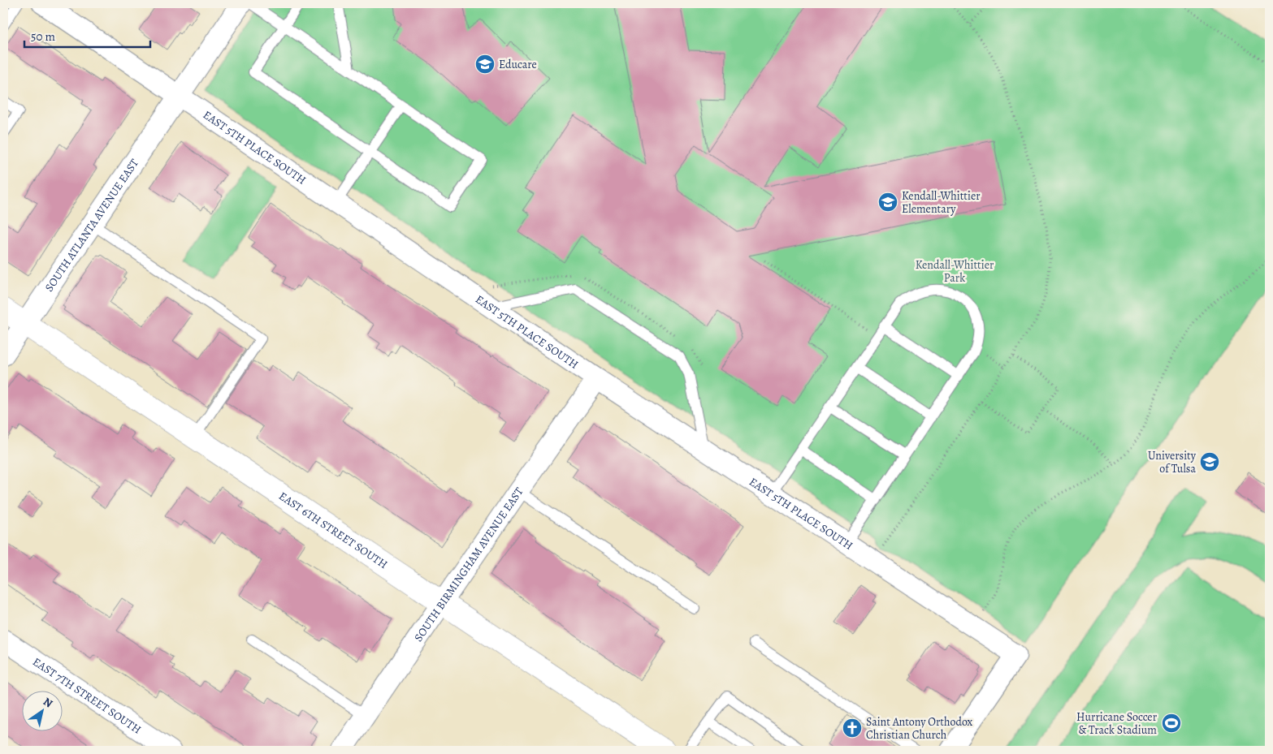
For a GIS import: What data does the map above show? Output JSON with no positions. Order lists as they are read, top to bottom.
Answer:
{
  "streets": {
    "street": [
      "EAST 5TH PLACE SOUTH",
      "SOUTH ATLANTA AVENUE EAST",
      "EAST 6TH STREET SOUTH",
      "SOUTH BIRMINGHAM AVENUE EAST",
      "EAST 7TH STREET SOUTH"
    ]
  },
  "crossings": [
    ["EAST 5TH PLACE SOUTH", "SOUTH ATLANTA AVENUE EAST"],
    ["EAST 5TH PLACE SOUTH", "SOUTH BIRMINGHAM AVENUE EAST"],
    ["SOUTH ATLANTA AVENUE EAST", "EAST 6TH STREET SOUTH"],
    ["EAST 6TH STREET SOUTH", "SOUTH BIRMINGHAM AVENUE EAST"]
  ],
  "parks": ["Kendall-Whittier Park"],
  "places": {
    "school or university": ["Educare", "Kendall-Whittier Elementary", "University of Tulsa"],
    "sports": ["Hurricane Soccer & Track Stadium"],
    "church": ["Saint Antony Orthodox Christian Church"]
  },
  "scale_bar": "50 m",
  "north": "top right"
}
